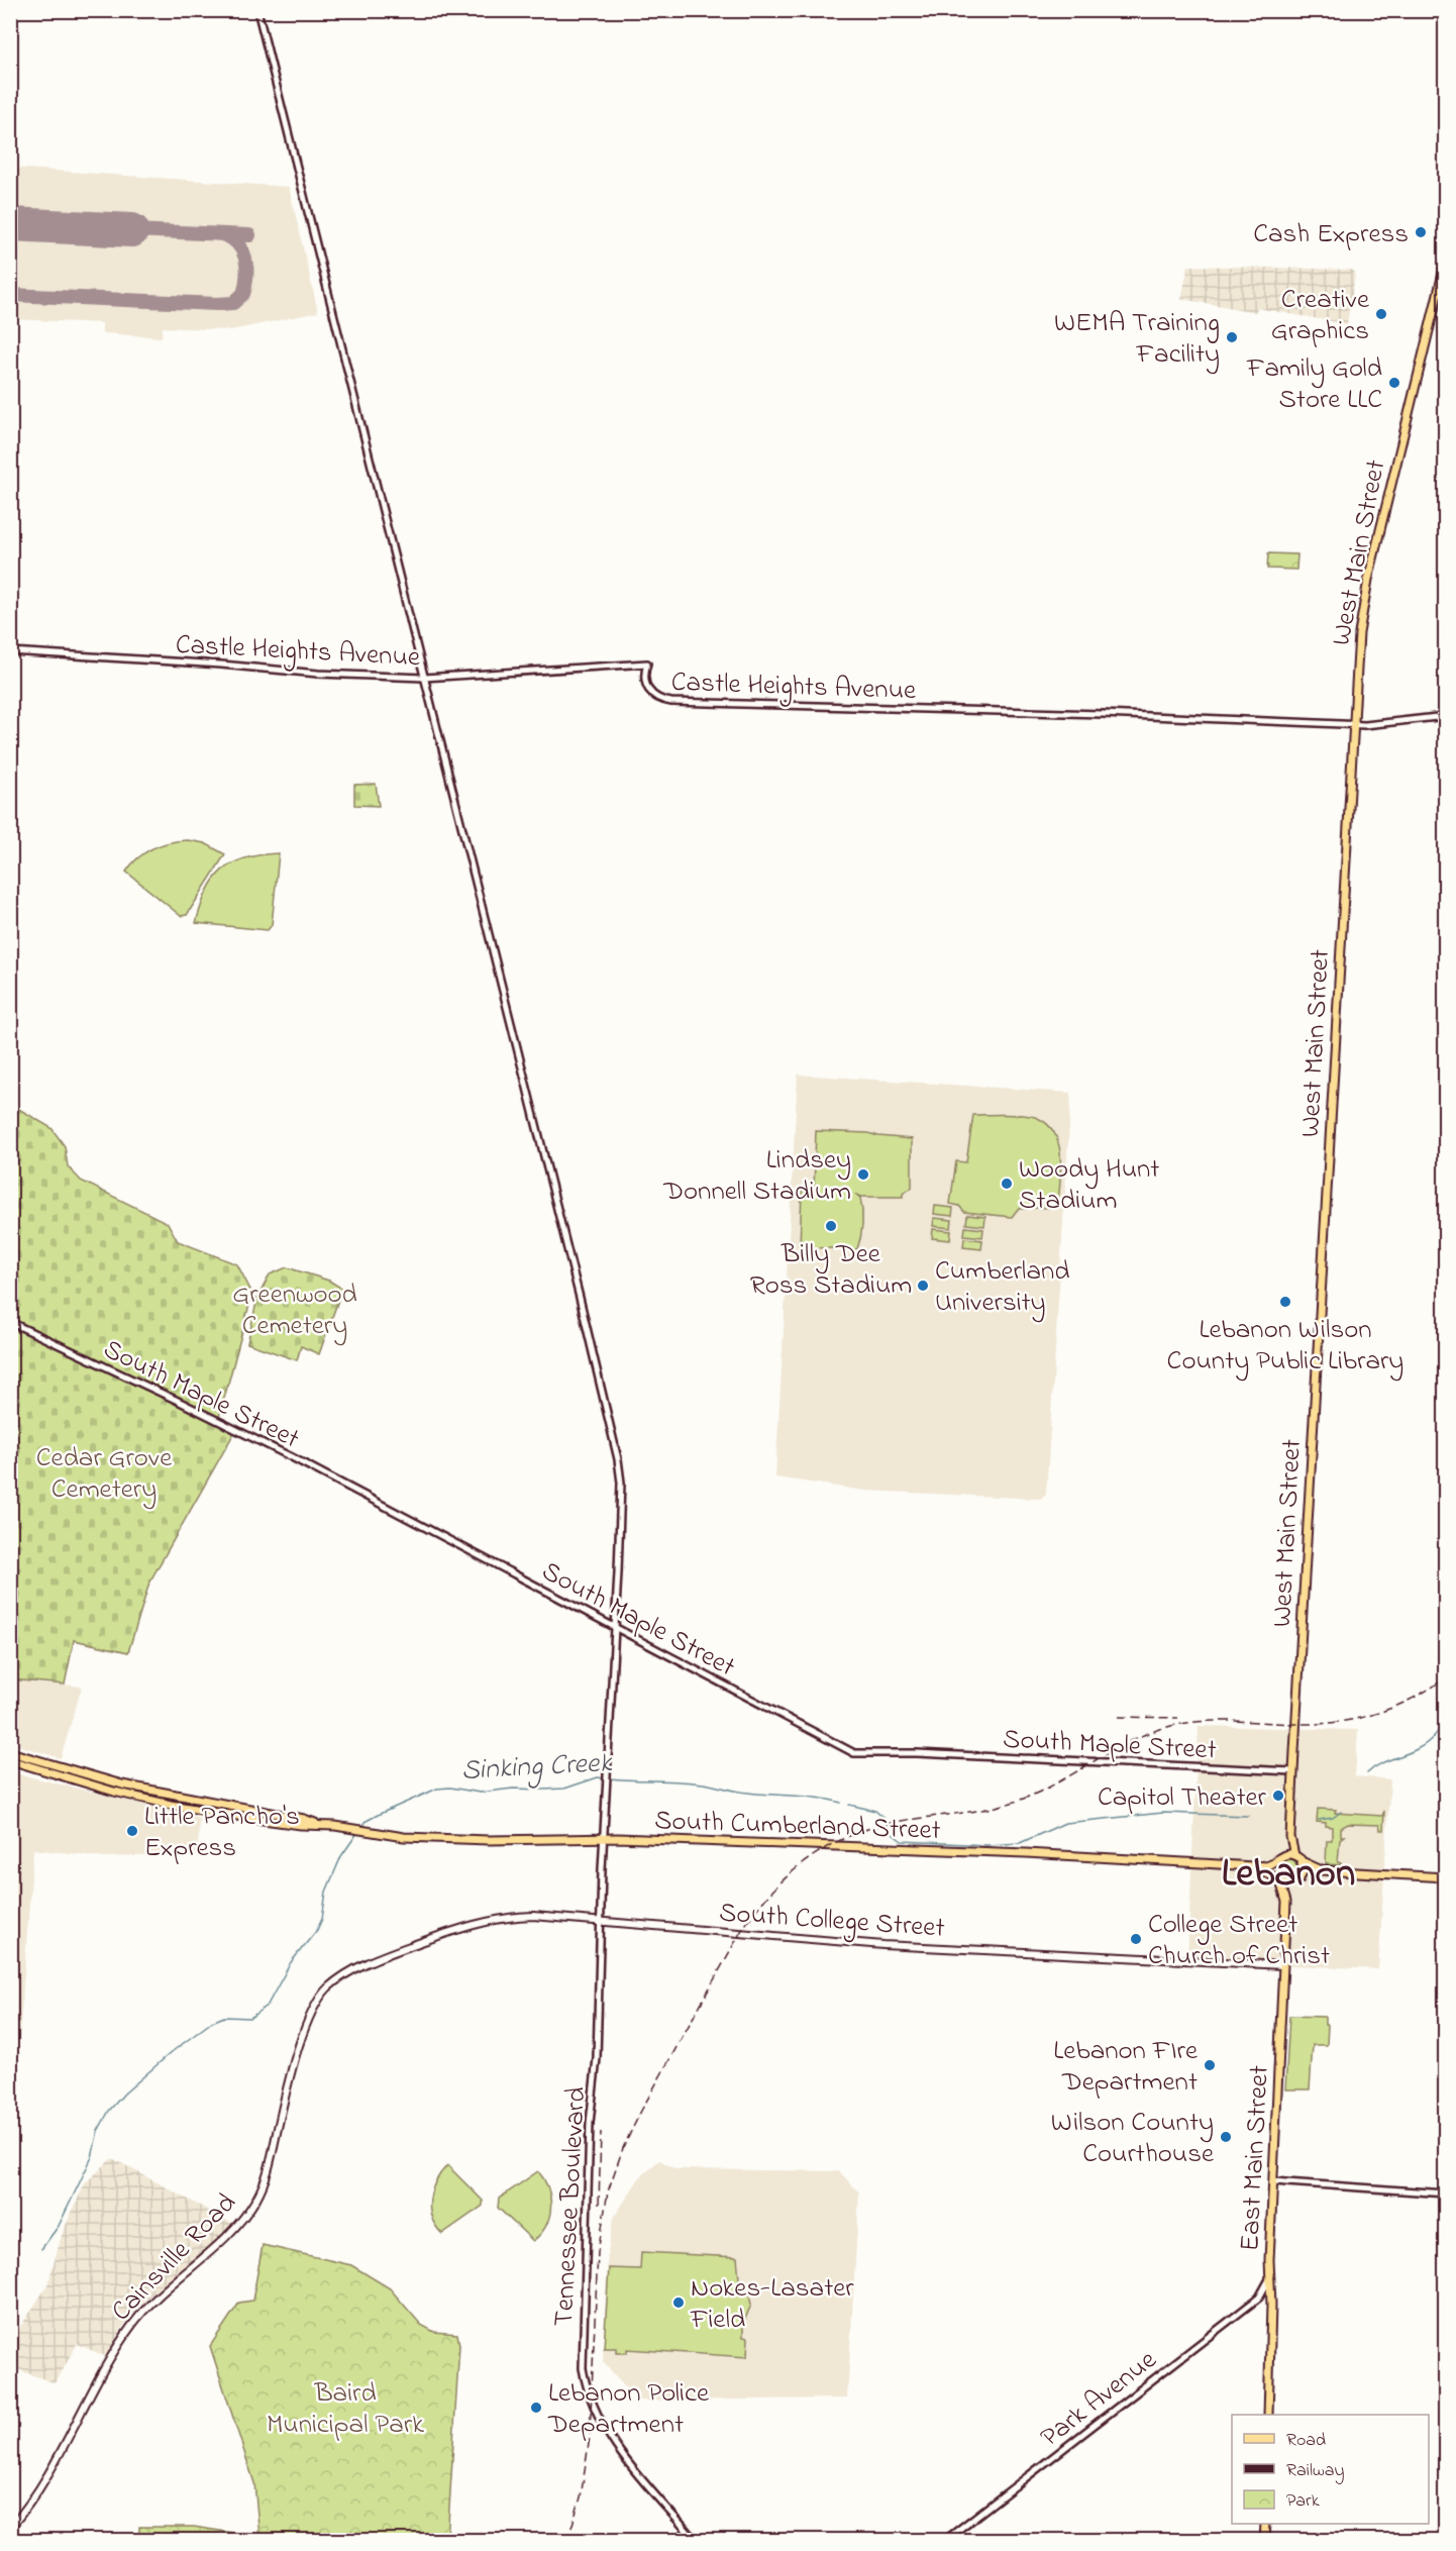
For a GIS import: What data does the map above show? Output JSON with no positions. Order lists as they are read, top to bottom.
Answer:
{
  "streets": {
    "main road": [
      "West Main Street",
      "South Cumberland Street",
      "South College Street",
      "East Main Street",
      "Cainsville Road"
    ],
    "street": [
      "Castle Heights Avenue",
      "South Maple Street",
      "Tennessee Boulevard",
      "Park Avenue"
    ]
  },
  "crossings": [
    ["West Main Street", "Castle Heights Avenue"],
    ["West Main Street", "South Maple Street"],
    ["West Main Street", "South Cumberland Street"],
    ["West Main Street", "East Main Street"],
    ["Castle Heights Avenue", "Tennessee Boulevard"],
    ["South Maple Street", "Tennessee Boulevard"],
    ["South Cumberland Street", "East Main Street"],
    ["South Cumberland Street", "Tennessee Boulevard"],
    ["South College Street", "East Main Street"],
    ["South College Street", "Tennessee Boulevard"],
    ["South College Street", "Cainsville Road"],
    ["East Main Street", "Park Avenue"]
  ],
  "districts": ["Lebanon"],
  "water": ["Sinking Creek"],
  "parks": ["Greenwood Cemetery", "Cedar Grove Cemetery", "Baird Municipal Park"],
  "places": [
    "Cash Express",
    "Creative Graphics",
    "WEMA Training Facility",
    "Family Gold Store LLC",
    "Lindsey Donnell Stadium",
    "Woody Hunt Stadium",
    "Billy Dee Ross Stadium",
    "Cumberland University",
    "Lebanon Wilson County Public Library",
    "Capitol Theater",
    "Little Pancho's Express",
    "College Street Church of Christ",
    "Lebanon FIre Department",
    "Wilson County Courthouse",
    "Nokes-Lasater Field",
    "Lebanon Police Department"
  ],
  "legend": ["Road", "Railway", "Park"]
}
